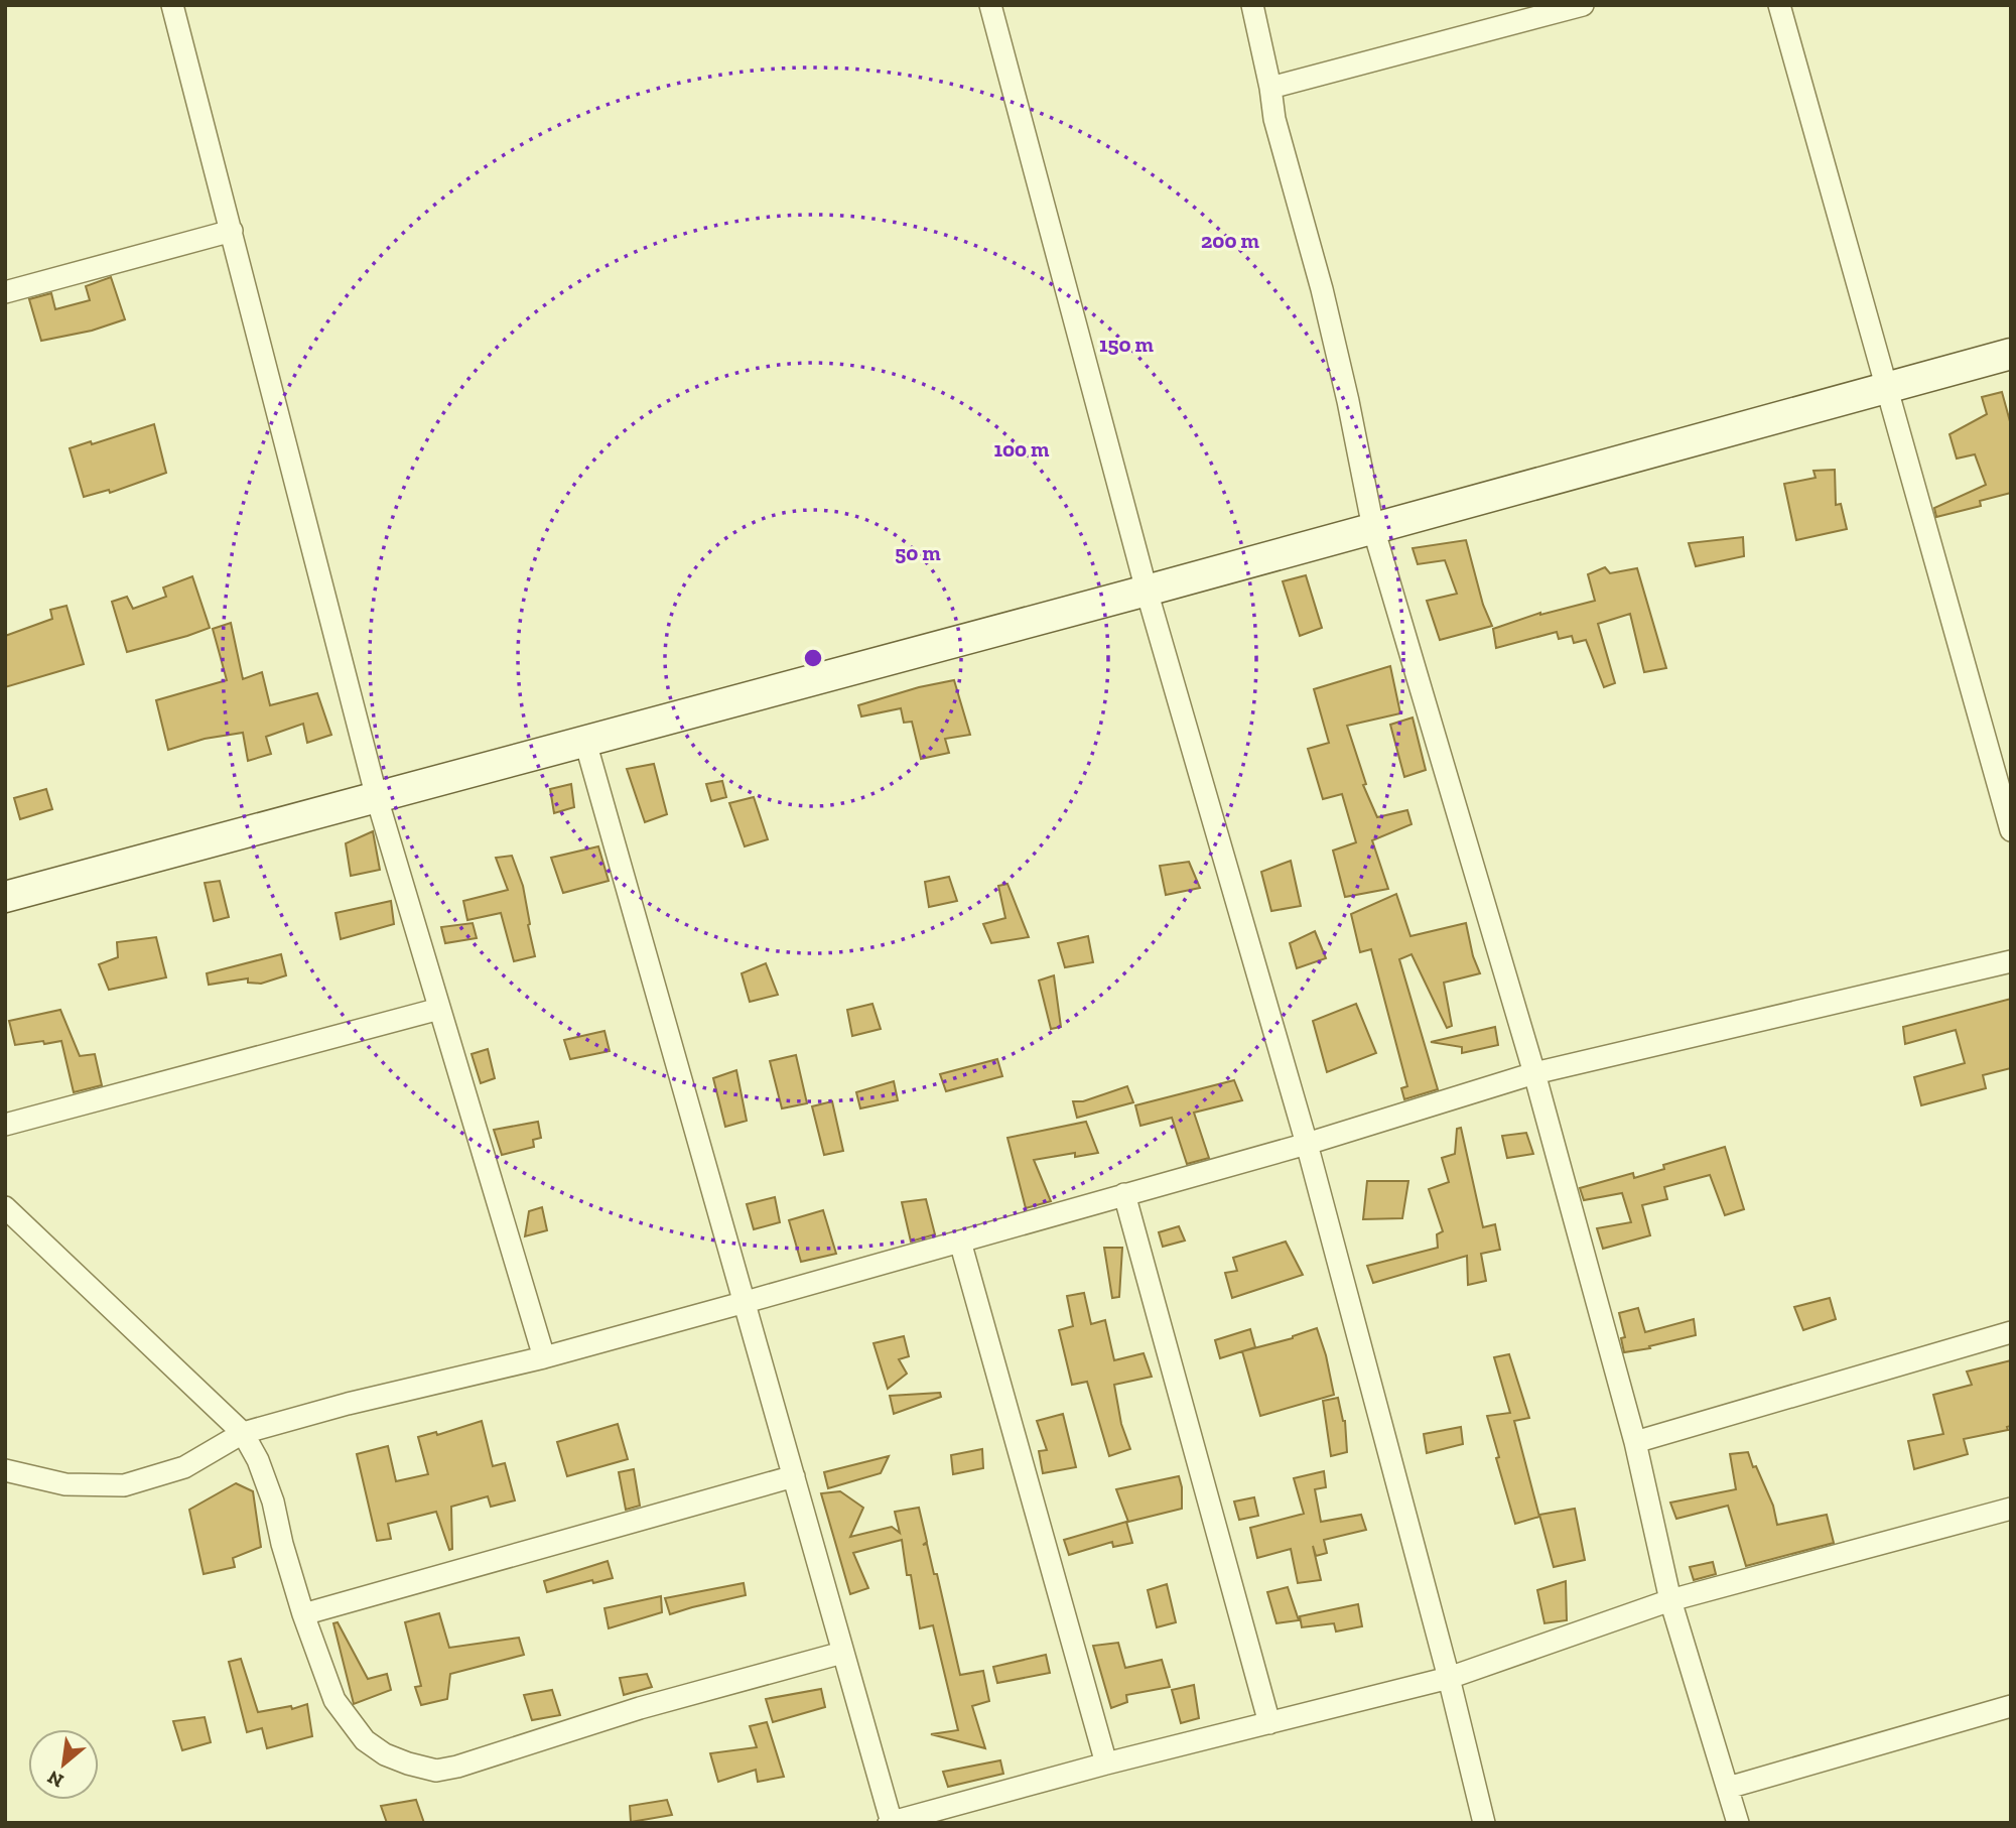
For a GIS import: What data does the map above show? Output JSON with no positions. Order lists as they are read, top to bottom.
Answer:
{
  "north": "bottom left",
  "rings": [
    "200 m",
    "150 m",
    "100 m",
    "50 m"
  ]
}
